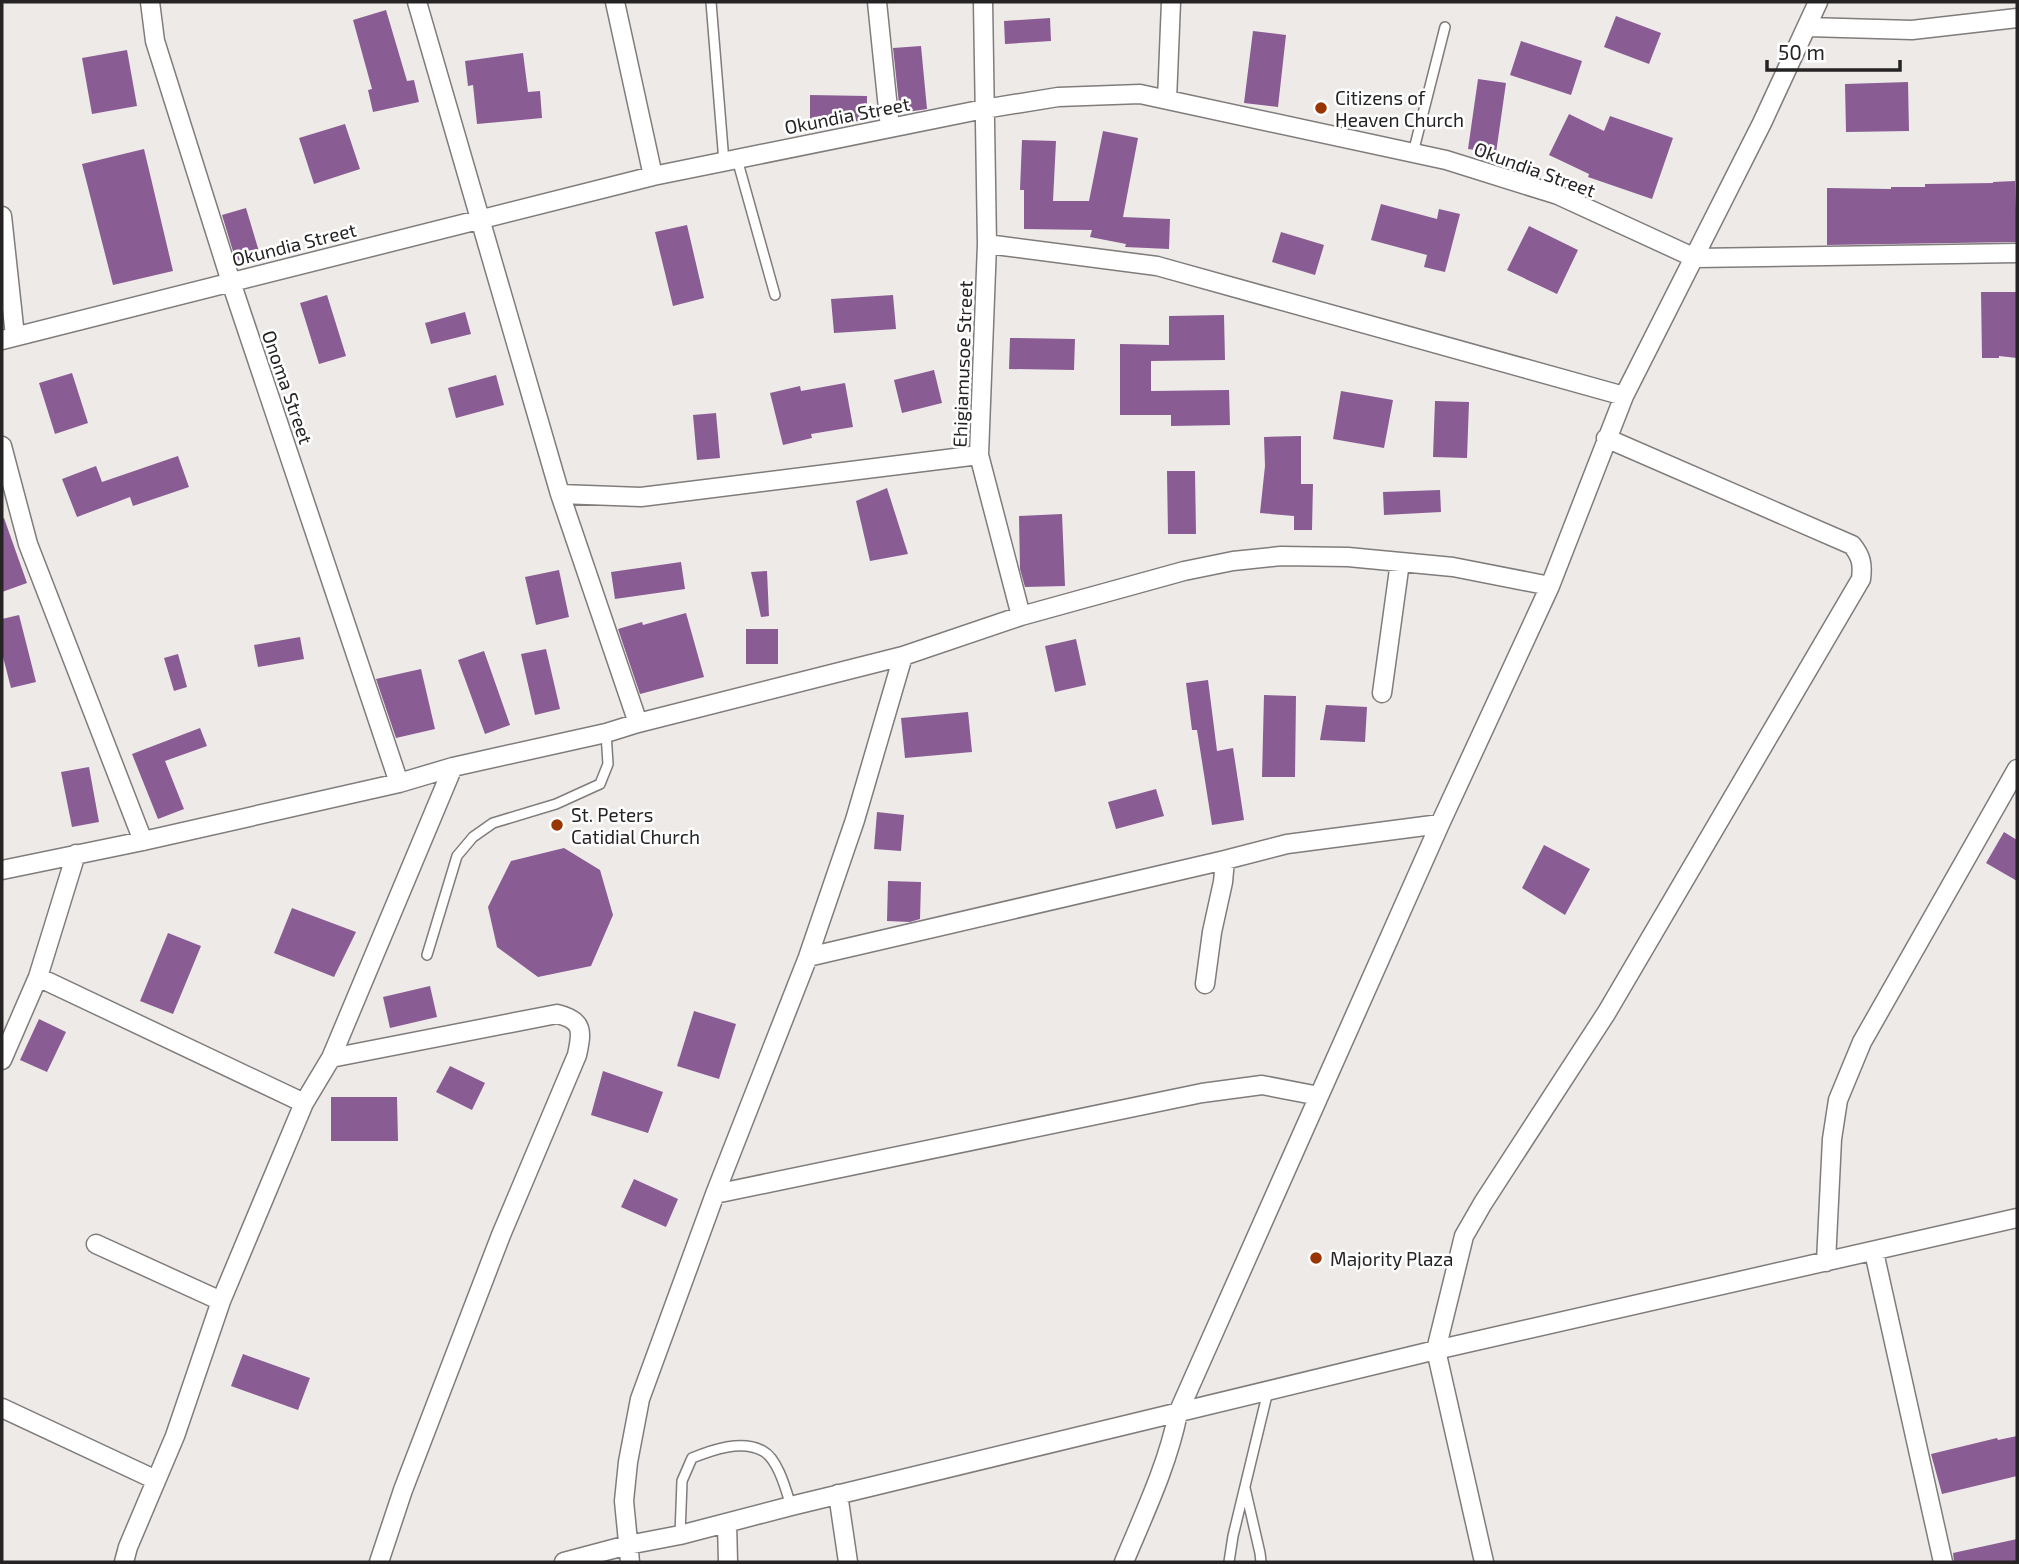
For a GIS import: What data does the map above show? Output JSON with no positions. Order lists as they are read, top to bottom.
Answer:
{
  "streets": {
    "street": ["Okundia Street", "Ehigiamusoe Street", "Onoma Street"]
  },
  "crossings": [
    ["Okundia Street", "Ehigiamusoe Street"],
    ["Okundia Street", "Onoma Street"]
  ],
  "places": ["Citizens of Heaven Church", "St. Peters Catidial Church", "Majority Plaza"],
  "scale_bar": "50 m"
}
